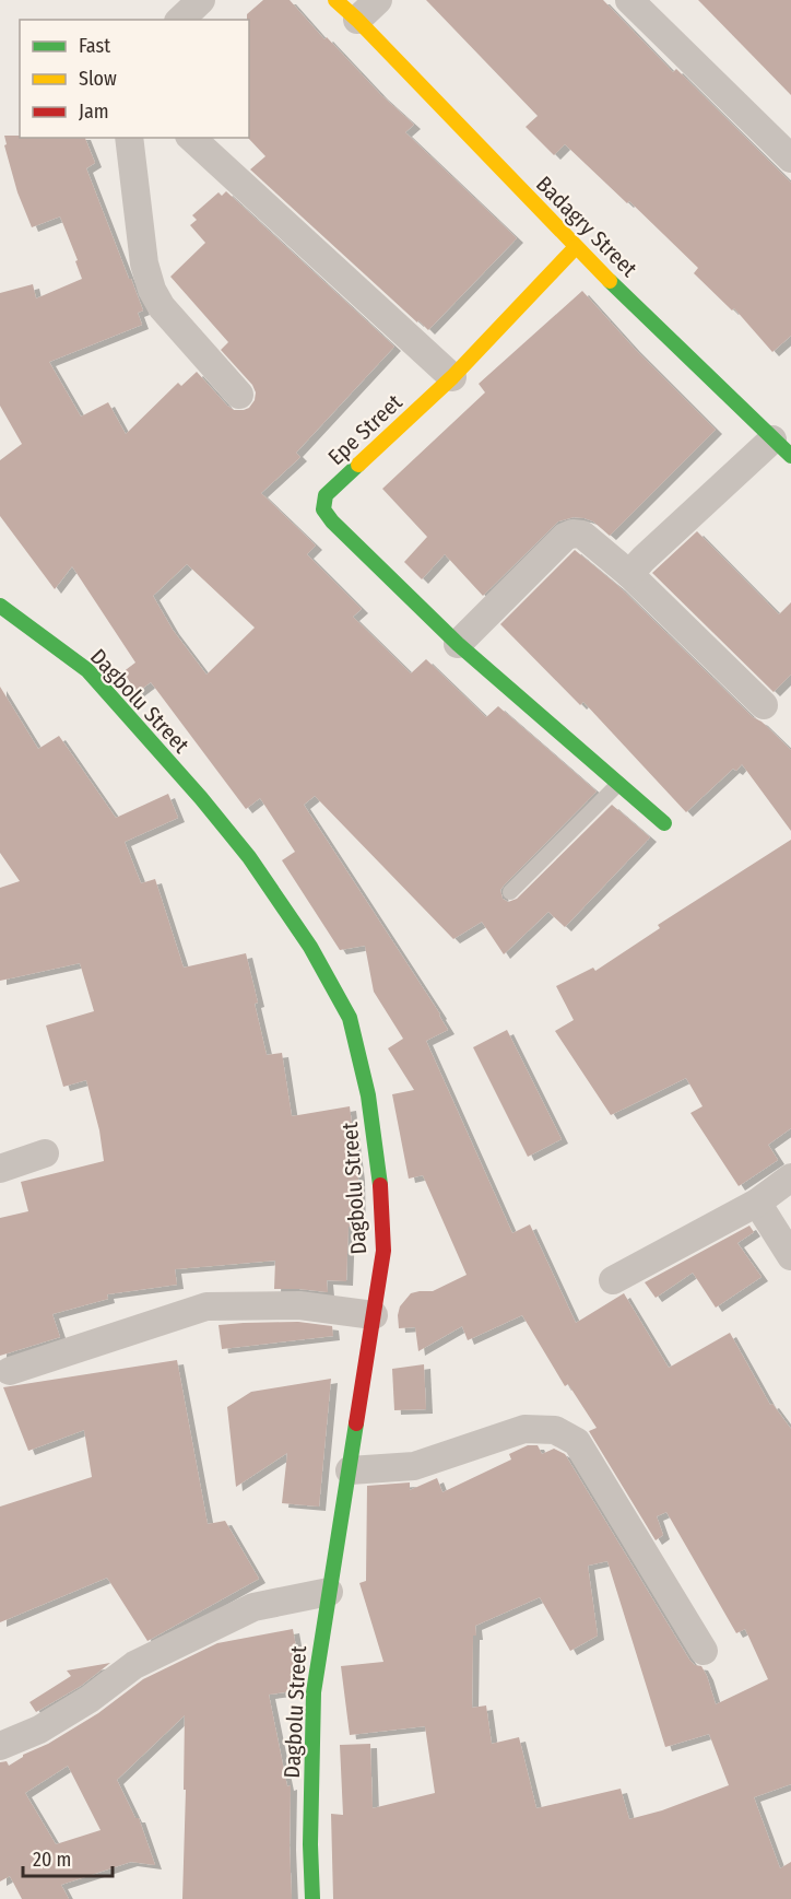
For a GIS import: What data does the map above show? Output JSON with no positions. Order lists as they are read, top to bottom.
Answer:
{
  "streets": {
    "street": ["Badagry Street", "Epe Street", "Dagbolu Street"]
  },
  "crossings": [
    ["Badagry Street", "Epe Street"]
  ],
  "legend": ["Fast", "Slow", "Jam"],
  "scale_bar": "20 m"
}
